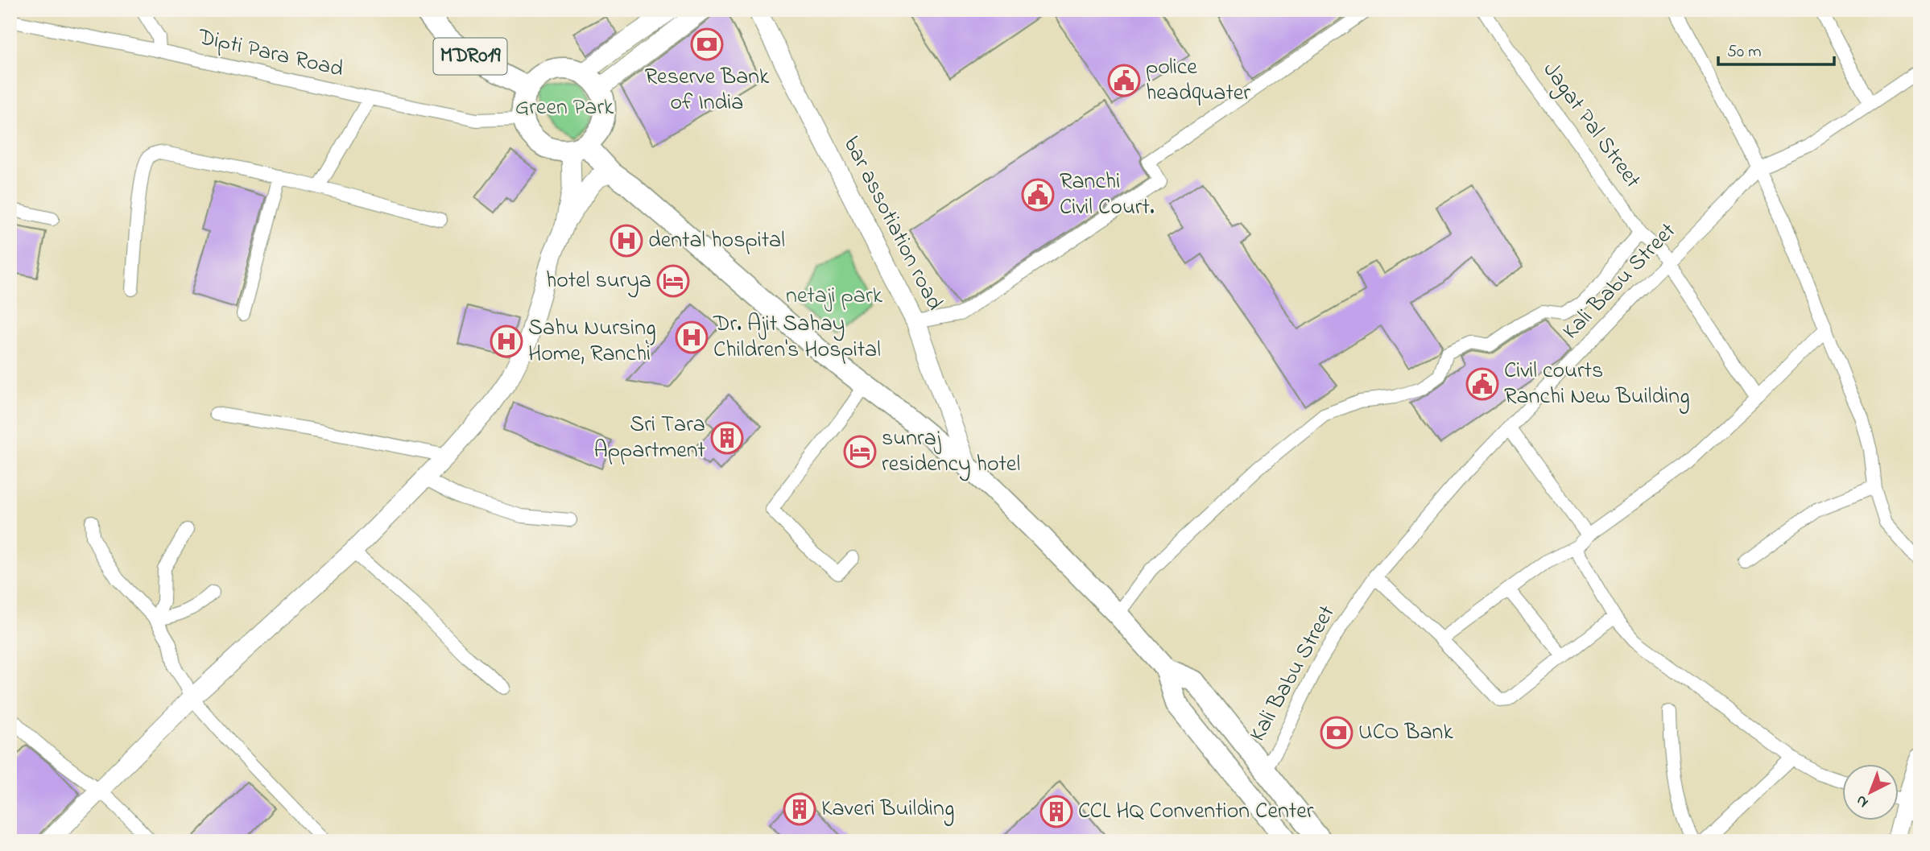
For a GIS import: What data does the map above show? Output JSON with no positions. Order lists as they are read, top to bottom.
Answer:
{
  "streets": {
    "main road": ["MDR019", "bar assotiation road"],
    "street": ["Dipti Para Road", "Jagat Pal Street", "Kali Babu Street"]
  },
  "crossings": [
    ["Dipti Para Road", "MDR019"],
    ["Jagat Pal Street", "Kali Babu Street"]
  ],
  "parks": ["Green Park", "netaji park"],
  "places": {
    "bank": ["Reserve Bank of India", "UCO Bank"],
    "public building": ["police headquater", "Ranchi Civil Court.", "Civil courts Ranchi New Building"],
    "hospital": ["dental hospital", "Dr. Ajit Sahay Children's Hospital", "Sahu Nursing Home, Ranchi"],
    "hotel": ["hotel surya", "sunraj residency hotel"],
    "building": ["Sri Tara Appartment", "Kaveri Building", "CCL HQ Convention Center"]
  },
  "scale_bar": "50 m",
  "north": "bottom left"
}
